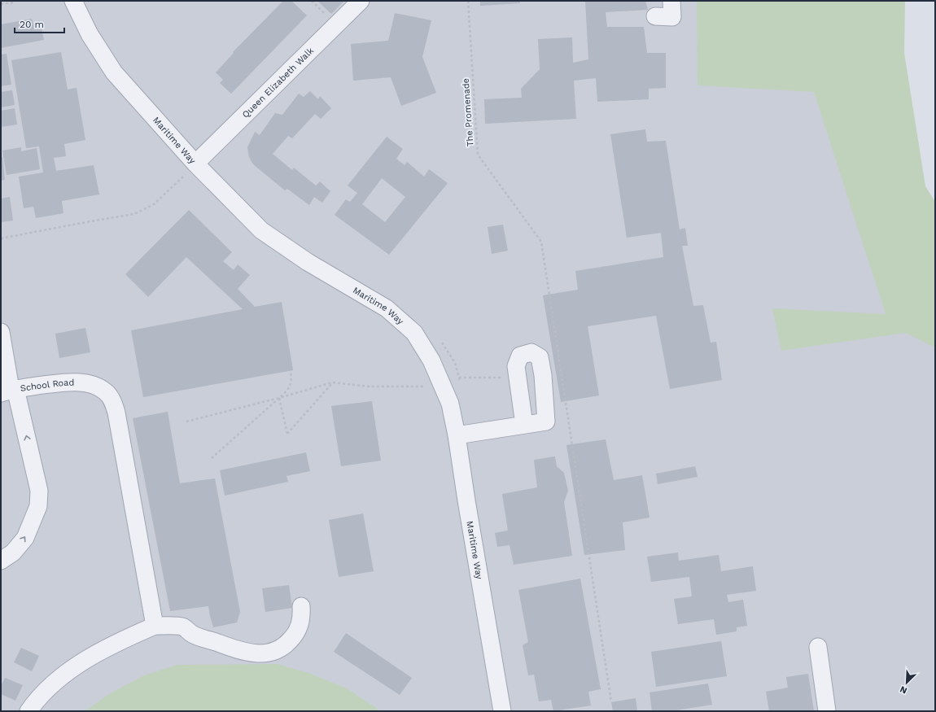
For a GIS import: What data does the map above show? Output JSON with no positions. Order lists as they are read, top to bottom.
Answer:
{
  "streets": {
    "street": ["Queen Elizabeth Walk", "Maritime Way", "School Road"],
    "path": ["The Promenade"]
  },
  "crossings": [
    ["Queen Elizabeth Walk", "Maritime Way"]
  ],
  "scale_bar": "20 m",
  "north": "bottom left"
}
